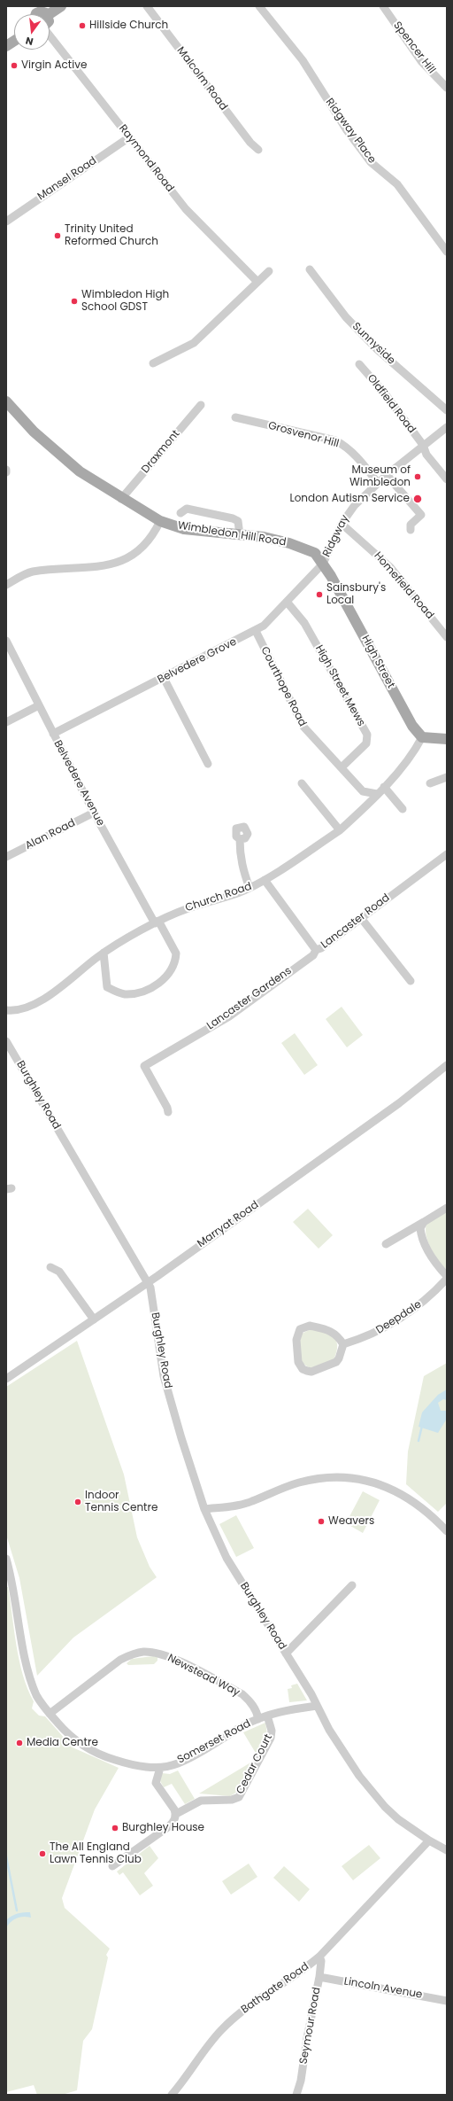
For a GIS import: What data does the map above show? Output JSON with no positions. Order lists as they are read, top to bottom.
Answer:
{
  "streets": {
    "main road": ["Wimbledon Hill Road", "High Street"],
    "street": [
      "Spencer Hill",
      "Malcolm Road",
      "Ridgway Place",
      "Raymond Road",
      "Mansel Road",
      "Sunnyside",
      "Oldfield Road",
      "Grosvenor Hill",
      "Draxmont",
      "Ridgway",
      "Homefield Road",
      "Belvedere Grove",
      "High Street Mews",
      "Courthope Road",
      "Belvedere Avenue",
      "Alan Road",
      "Church Road",
      "Lancaster Road",
      "Lancaster Gardens",
      "Burghley Road",
      "Marryat Road",
      "Deepdale",
      "Newstead Way",
      "Somerset Road",
      "Cedar Court",
      "Bathgate Road",
      "Lincoln Avenue",
      "Seymour Road"
    ]
  },
  "crossings": [
    ["Raymond Road", "Mansel Road"],
    ["Oldfield Road", "Ridgway"],
    ["Grosvenor Hill", "Ridgway"],
    ["Draxmont", "Wimbledon Hill Road"],
    ["Wimbledon Hill Road", "Ridgway"],
    ["Wimbledon Hill Road", "Belvedere Grove"],
    ["Wimbledon Hill Road", "High Street"],
    ["Ridgway", "Homefield Road"],
    ["Ridgway", "Belvedere Grove"],
    ["Ridgway", "High Street"],
    ["Belvedere Grove", "High Street"],
    ["Belvedere Grove", "High Street Mews"],
    ["Belvedere Grove", "Courthope Road"],
    ["Belvedere Grove", "Belvedere Avenue"],
    ["High Street", "Church Road"],
    ["High Street Mews", "Courthope Road"],
    ["Courthope Road", "Church Road"],
    ["Belvedere Avenue", "Alan Road"],
    ["Belvedere Avenue", "Church Road"],
    ["Church Road", "Lancaster Road"],
    ["Lancaster Road", "Lancaster Gardens"],
    ["Burghley Road", "Marryat Road"],
    ["Burghley Road", "Somerset Road"],
    ["Newstead Way", "Somerset Road"],
    ["Somerset Road", "Cedar Court"],
    ["Bathgate Road", "Seymour Road"],
    ["Lincoln Avenue", "Seymour Road"]
  ],
  "places": [
    "Hillside Church",
    "Virgin Active",
    "Trinity United Reformed Church",
    "Wimbledon High School GDST",
    "Museum of Wimbledon",
    "London Autism Service",
    "Sainsbury's Local",
    "Indoor Tennis Centre",
    "Weavers",
    "Media Centre",
    "Burghley House",
    "The All England Lawn Tennis Club"
  ],
  "north": "bottom"
}
